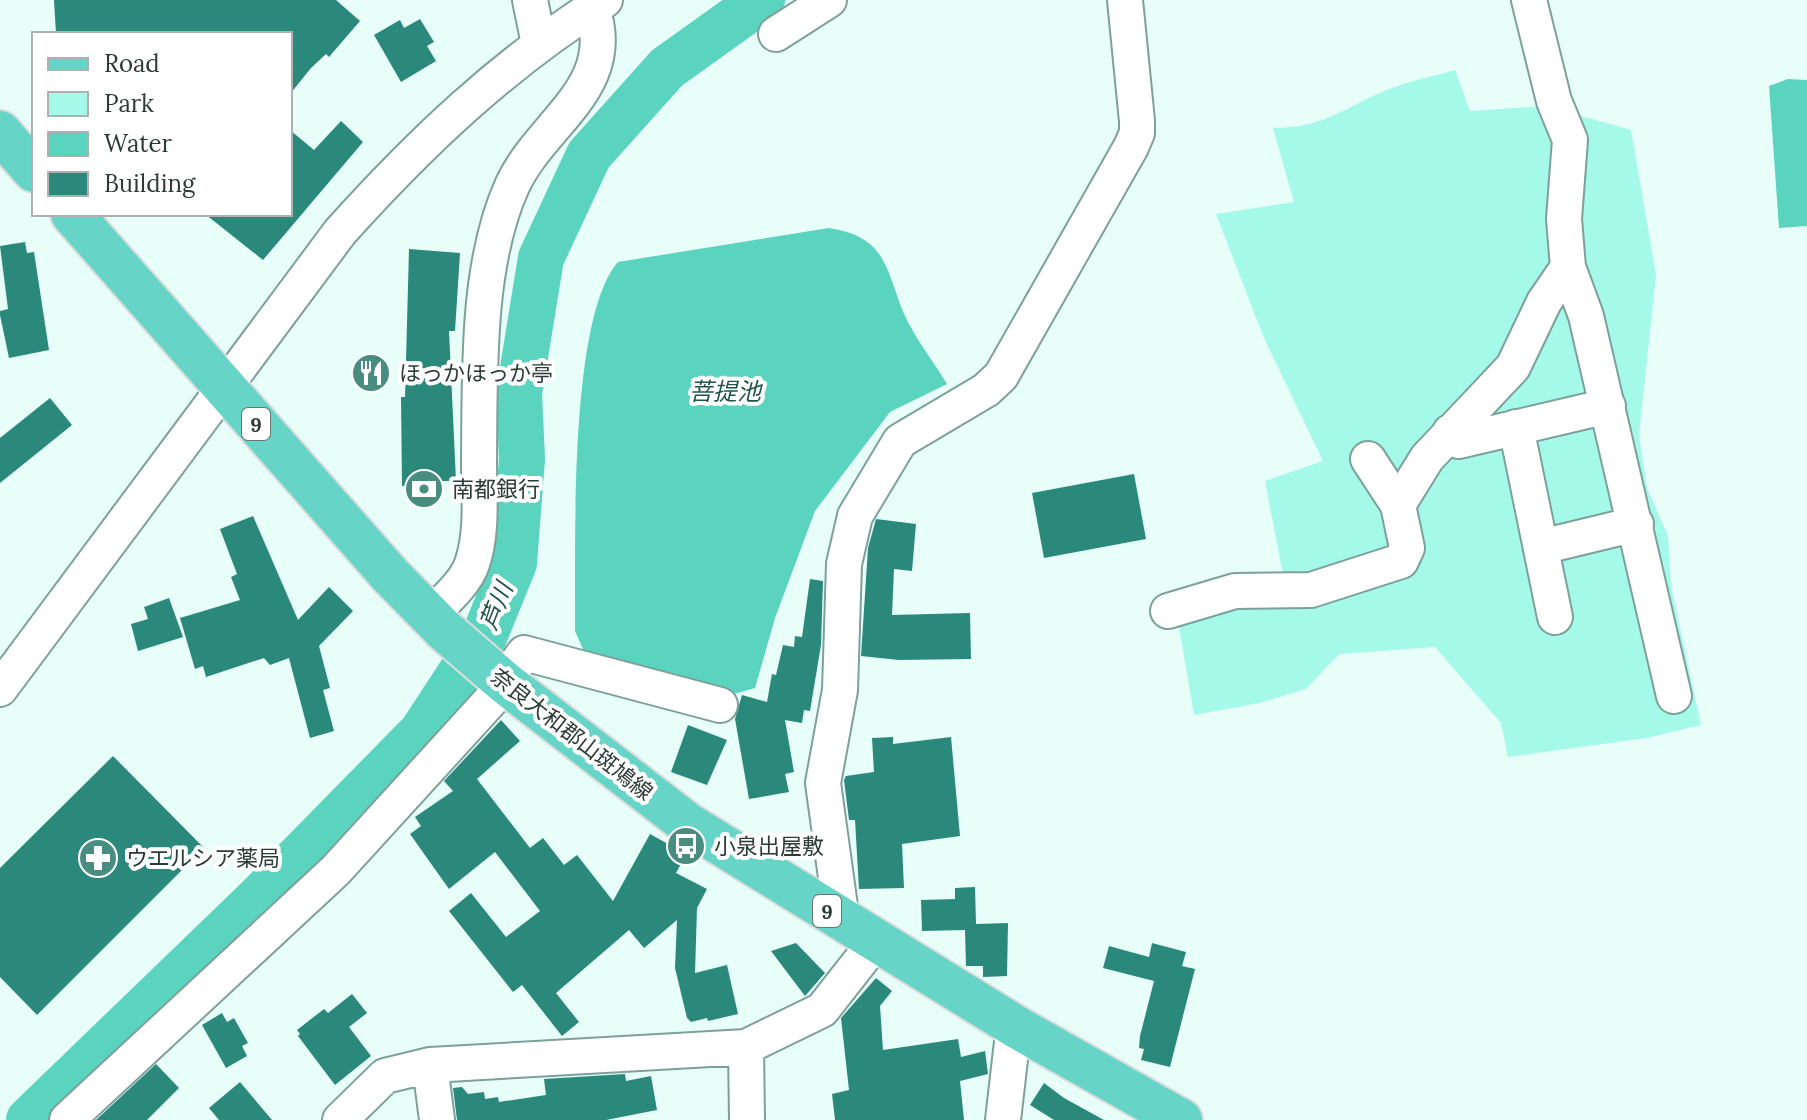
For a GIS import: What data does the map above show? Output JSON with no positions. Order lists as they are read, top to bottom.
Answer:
{
  "streets": {
    "main road": ["9", "奈良大和郡山斑鳩線"]
  },
  "water": ["菩提池", "芦川"],
  "places": {
    "restaurant": ["ほっかほっか亭"],
    "bank": ["南都銀行"],
    "bus stop": ["小泉出屋敷"],
    "pharmacy": ["ウエルシア薬局"]
  },
  "legend": [
    "Road",
    "Park",
    "Water",
    "Building"
  ]
}
